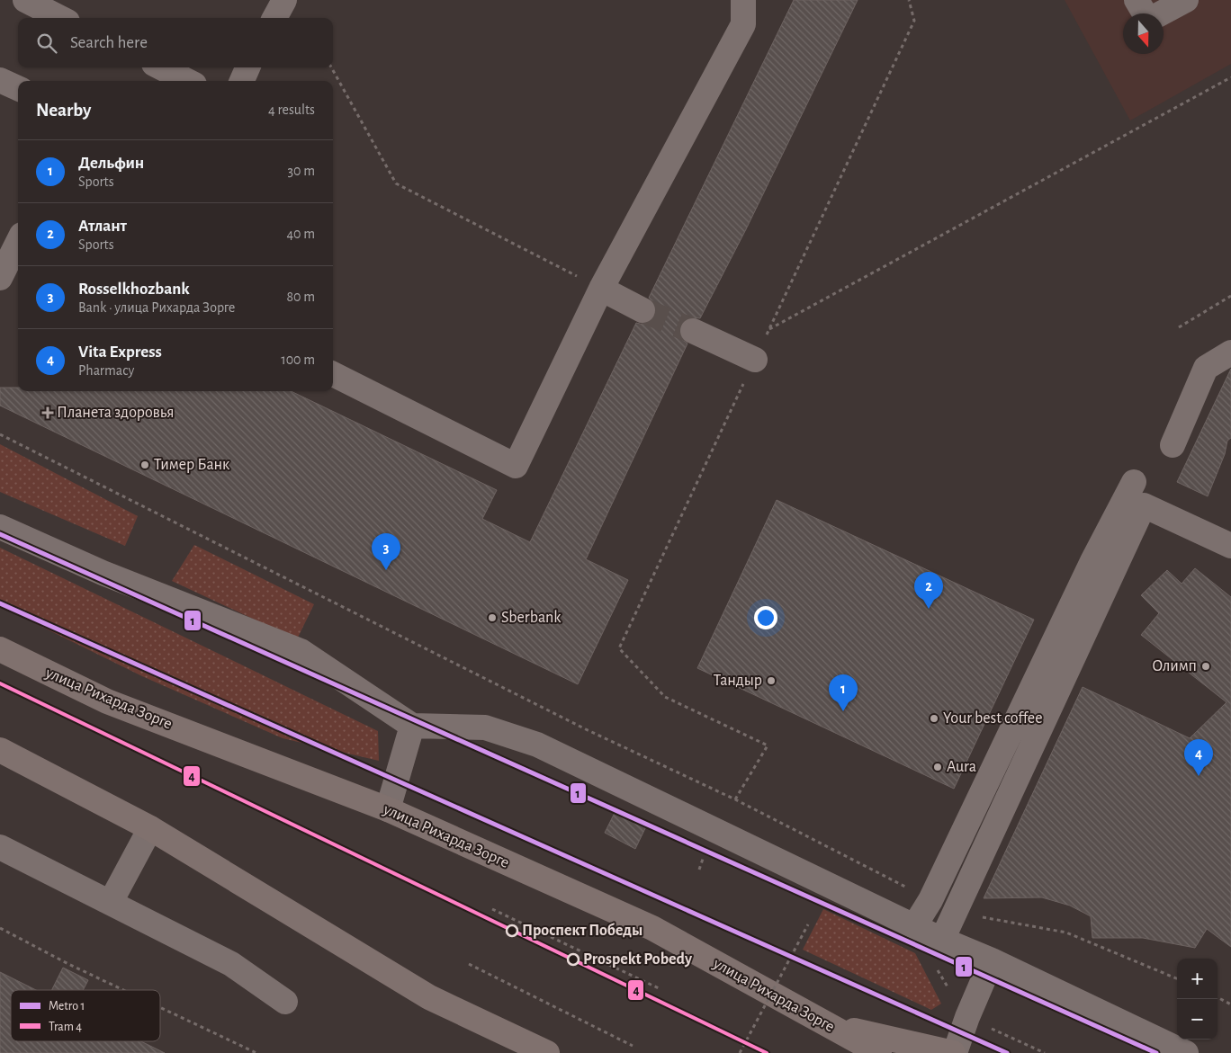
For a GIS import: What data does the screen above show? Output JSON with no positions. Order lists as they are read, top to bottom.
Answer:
{
  "streets": {
    "main road": ["улица Рихарда Зорге"]
  },
  "places": {
    "health": ["Планета здоровья"],
    "other": [
      "Тимер Банк",
      "Sberbank",
      "Олимп",
      "Тандыр",
      "Your best coffee",
      "Aura",
      "Проспект Победы",
      "Prospekt Pobedy"
    ]
  },
  "lines": ["metro line 1", "tram line 4"],
  "legend": ["Metro 1", "Tram 4"],
  "north": "bottom",
  "page": {
    "search": "Search here",
    "heading": ["Nearby", "4 results"],
    "list": [
      {
        "mark": "1",
        "name": "Дельфин",
        "note": "Sports",
        "value": "30 m"
      },
      {
        "mark": "2",
        "name": "Атлант",
        "note": "Sports",
        "value": "40 m"
      },
      {
        "mark": "3",
        "name": "Rosselkhozbank",
        "note": "Bank · улица Рихарда Зорге",
        "value": "80 m"
      },
      {
        "mark": "4",
        "name": "Vita Express",
        "note": "Pharmacy",
        "value": "100 m"
      }
    ],
    "pins": [
      "3",
      "2",
      "1",
      "4"
    ],
    "map_buttons": ["+", "−"]
  }
}
